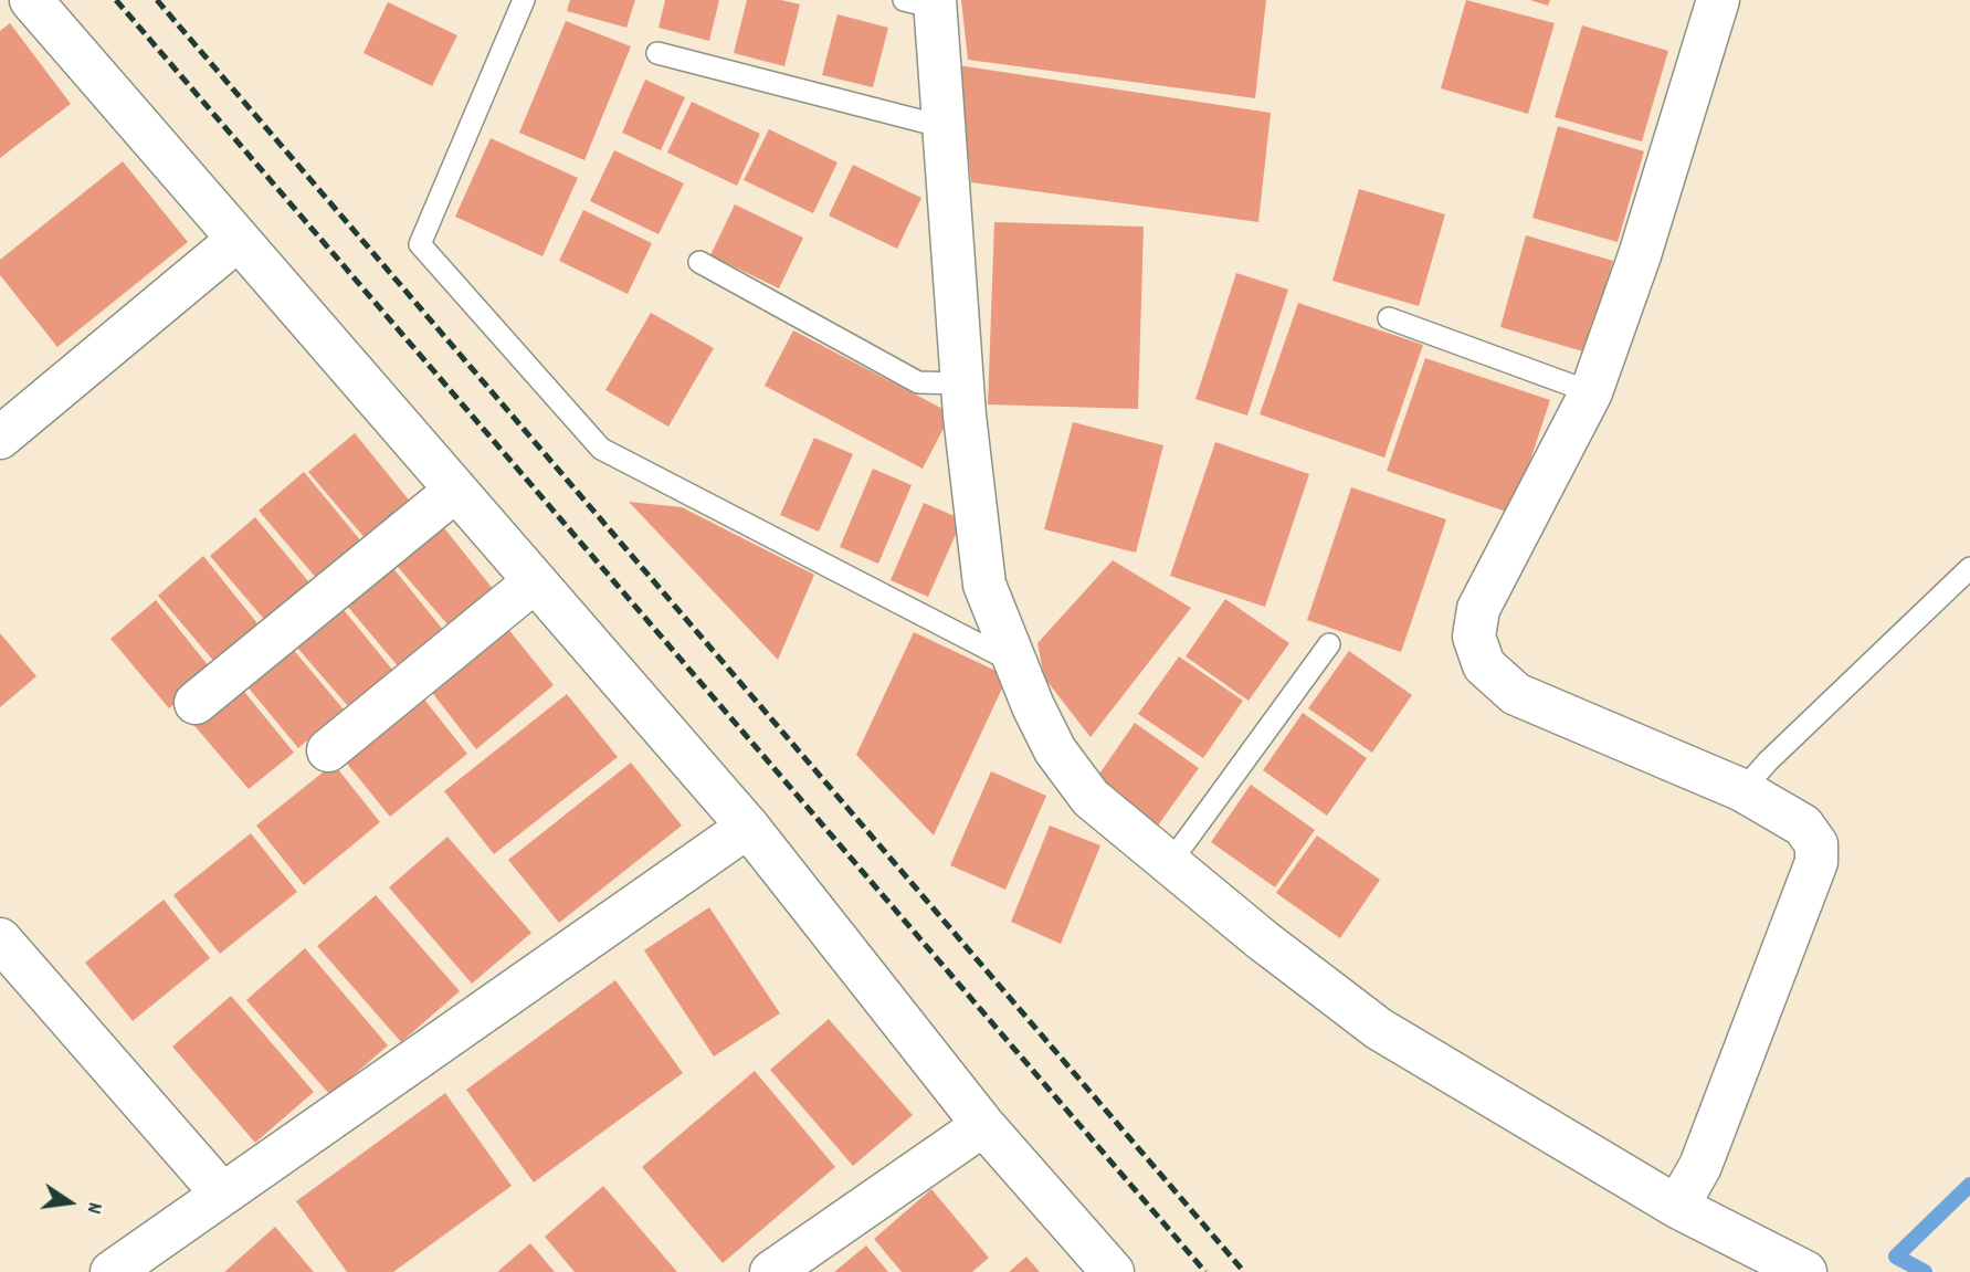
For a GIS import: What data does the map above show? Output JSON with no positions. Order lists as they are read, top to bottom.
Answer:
{
  "north": "right"
}
